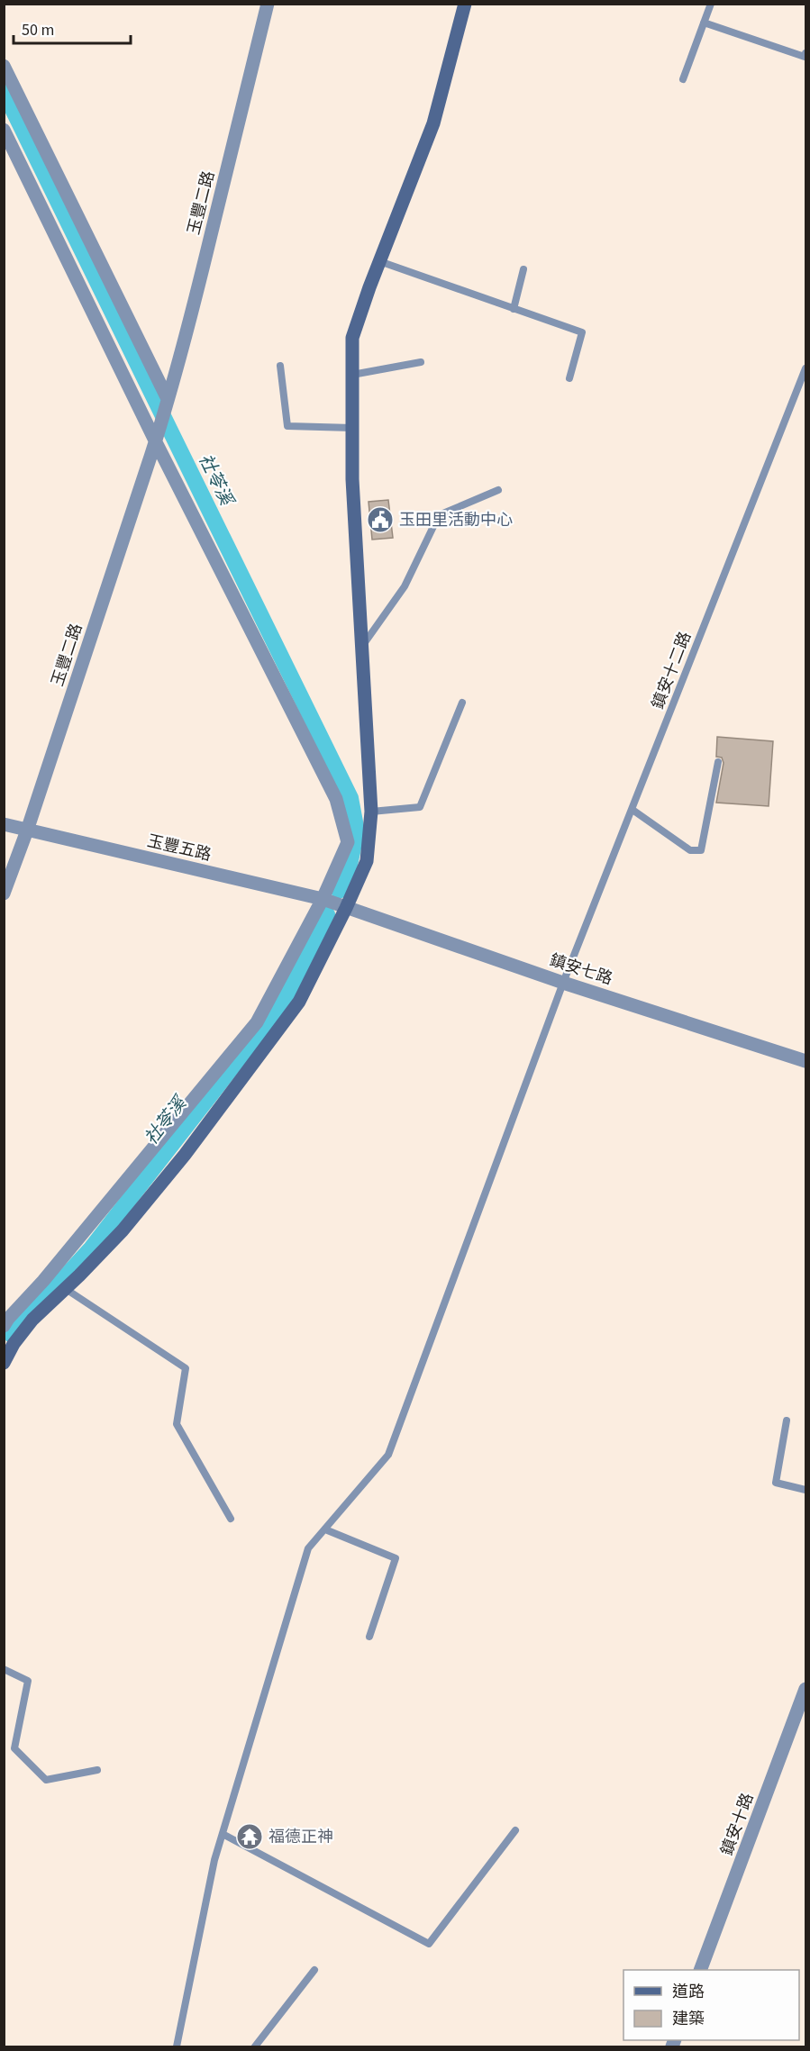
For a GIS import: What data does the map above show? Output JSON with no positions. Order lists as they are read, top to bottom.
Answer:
{
  "streets": {
    "street": [
      "玉豐二路",
      "玉豐五路",
      "鎮安七路",
      "鎮安十路"
    ],
    "lane": ["鎮安十二路"]
  },
  "crossings": [
    ["玉豐二路", "玉豐五路"],
    ["鎮安十二路", "鎮安七路"],
    ["玉豐五路", "鎮安七路"]
  ],
  "water": ["社苓溪"],
  "places": {
    "public building": ["玉田里活動中心"],
    "temple": ["福德正神"]
  },
  "legend": ["道路", "建築"],
  "scale_bar": "50 m"
}
